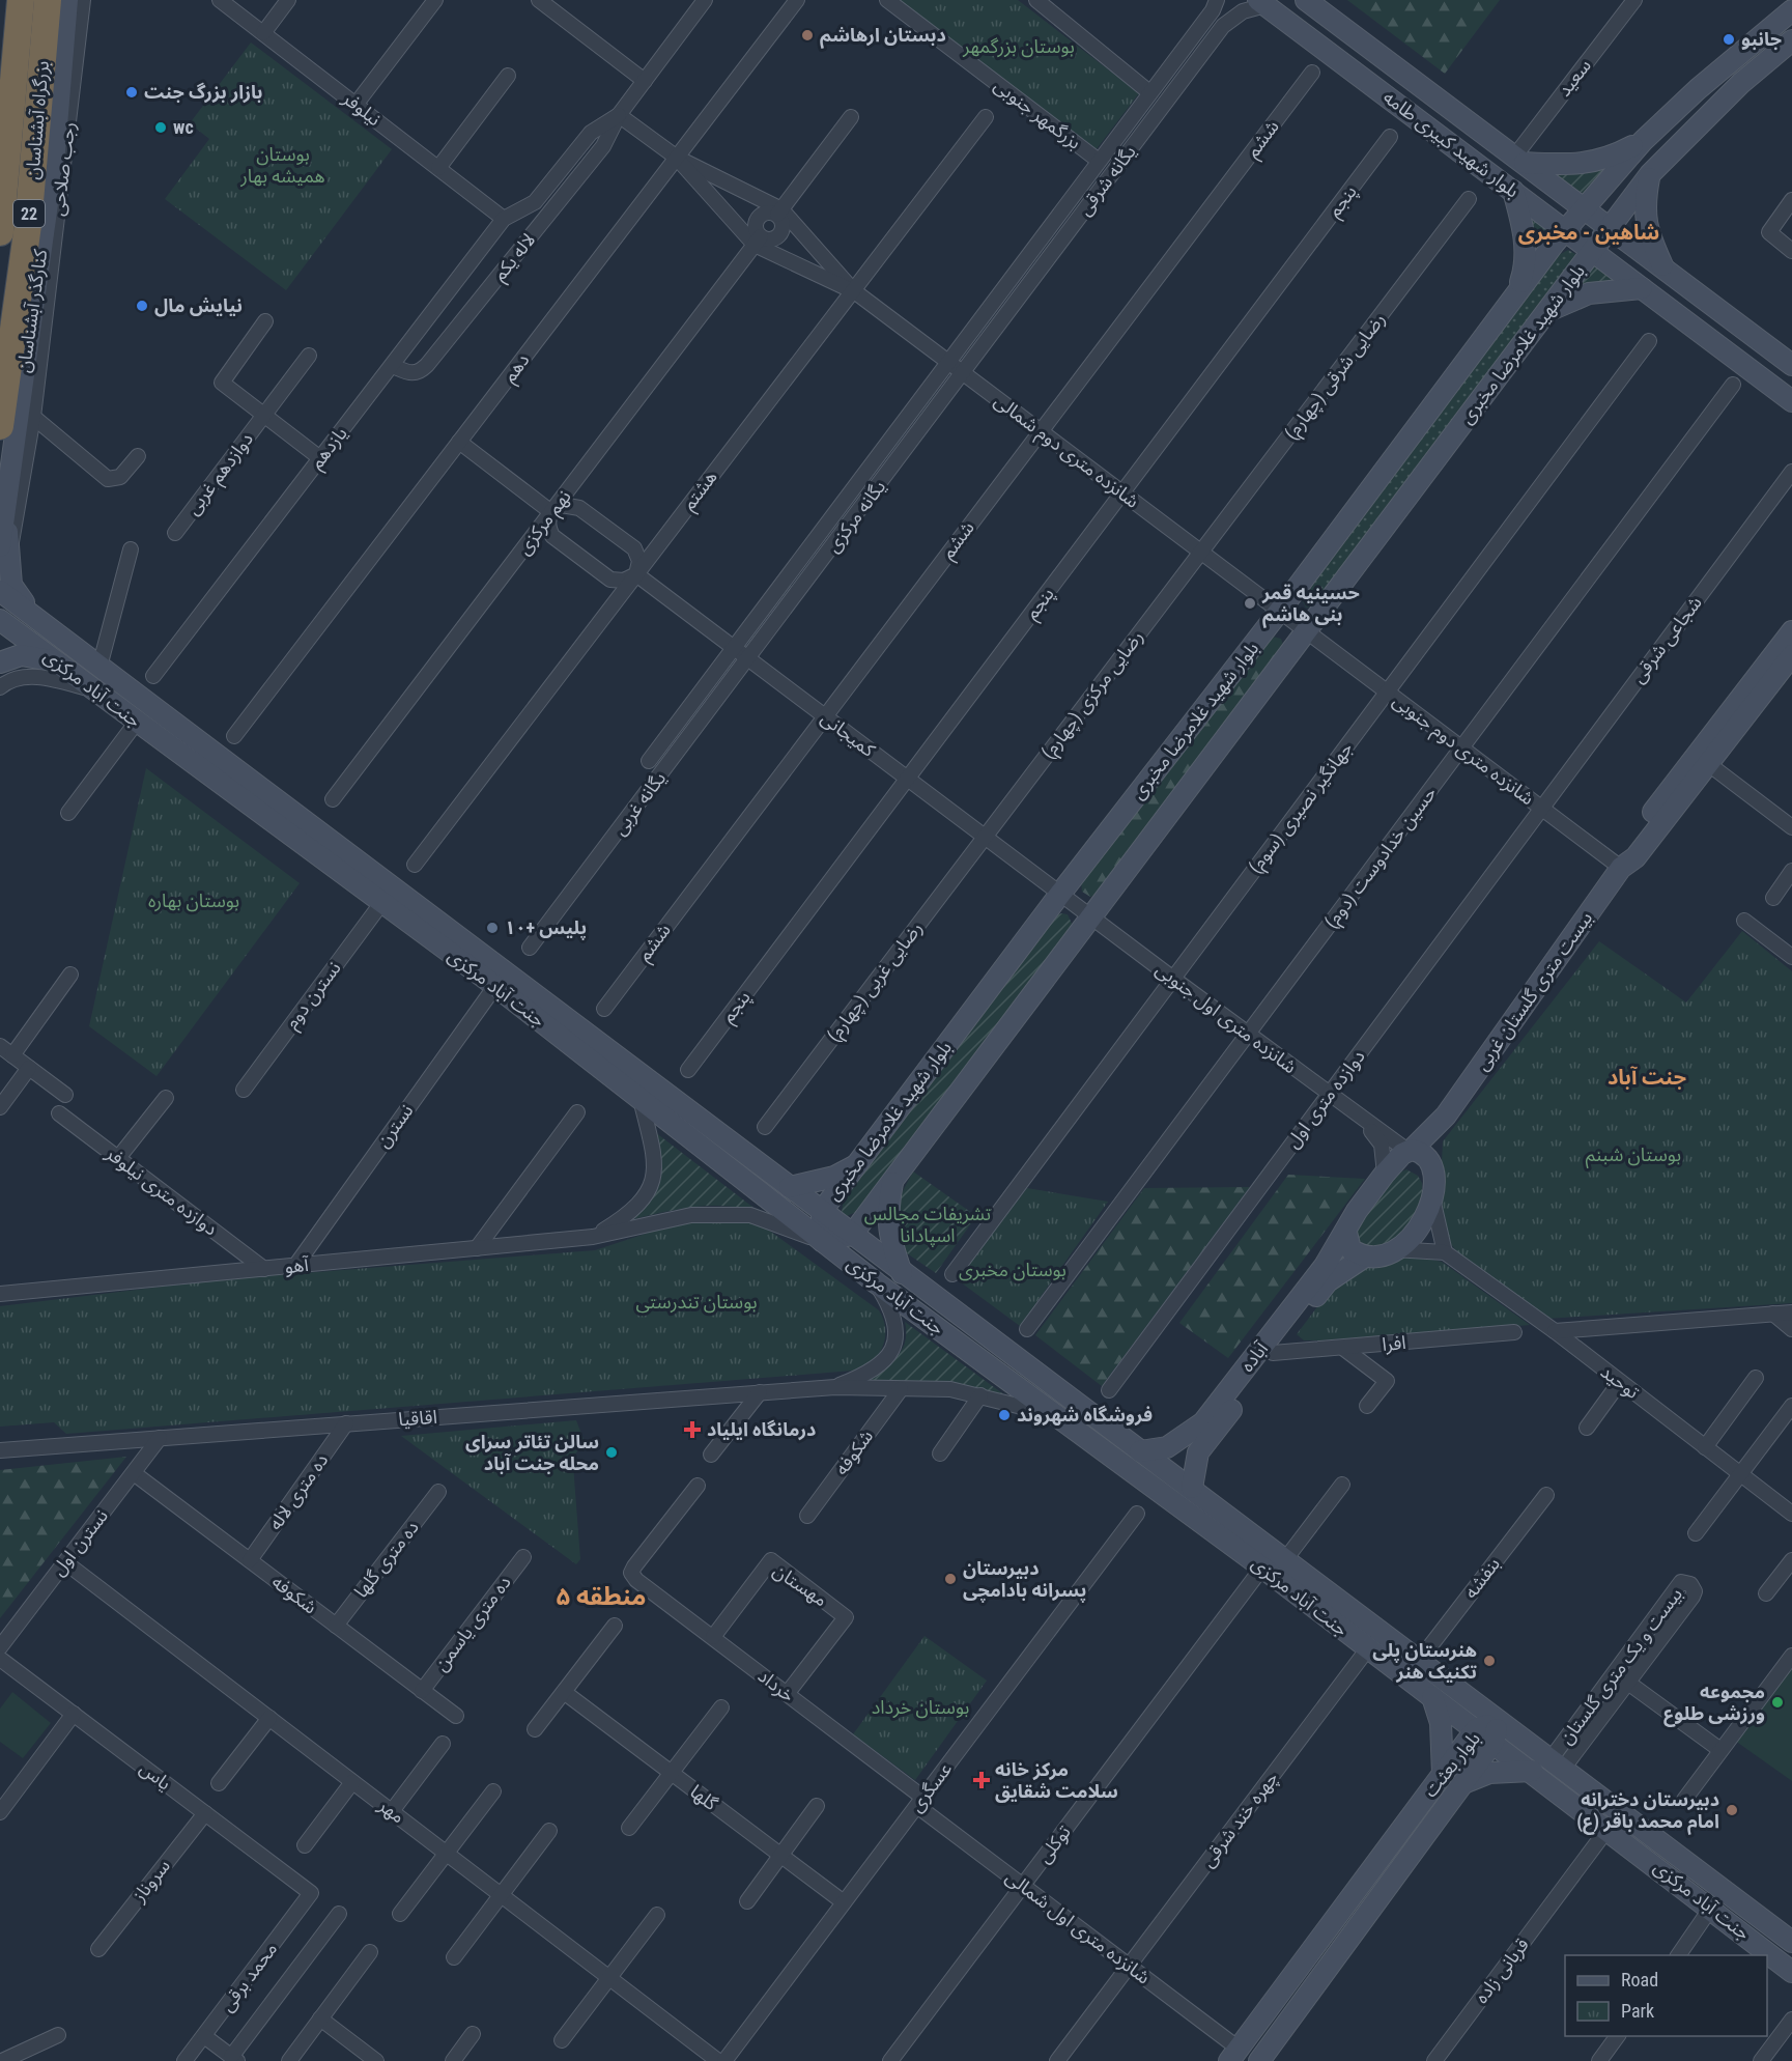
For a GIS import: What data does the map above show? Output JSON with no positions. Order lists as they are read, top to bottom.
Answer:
{
  "streets": {
    "highway": ["بزرگراه آبشناسان", "22"],
    "main road": [
      "بلوار شهید کبیری طامه",
      "کنارگذر آبشناسان",
      "بلوار شهید غلامرضا مخبری",
      "جنت آباد مرکزی",
      "بیست متری گلستان غربی",
      "آباده",
      "بلوار بعثت"
    ],
    "street": [
      "سعید",
      "نیلوفر",
      "بزرگمهر جنوبی",
      "ششم",
      "رجب صلاحی",
      "یگانه شرقی",
      "پنجم",
      "لاله یکم",
      "دهم",
      "رضایی شرقی (چهارم)",
      "یازدهم",
      "شانزده متری دوم شمالی",
      "دوازدهم غربی",
      "هشتم",
      "یگانه مرکزی",
      "نهم مرکزی",
      "شجاعی شرقی",
      "رضایی مرکزی (چهارم)",
      "کمیجانی",
      "شانزده متری دوم جنوبی",
      "یگانه غربی",
      "جهانگیر نصیری (سوم)",
      "حسین خدادوست (دوم)",
      "رضایی غربی (چهارم)",
      "نسترن دوم",
      "شانزده متری اول جنوبی",
      "دوازده متری اول",
      "نسترن",
      "دوازده متری نیلوفر",
      "آهو",
      "افرا",
      "توحید",
      "اقاقیا",
      "شکوفه",
      "ده متری لاله",
      "نسترن اول",
      "ده متری گلها",
      "بنفشه",
      "مهستان",
      "ده متری یاسمن",
      "بیست و یک متری گلستان",
      "خرداد",
      "یاس",
      "عسگری",
      "گلها",
      "مهر",
      "چهره خند شرقی",
      "توکلی",
      "سروناز",
      "شانزده متری اول شمالی",
      "قربانی زاده",
      "محمد برقی"
    ]
  },
  "crossings": [
    ["سعید", "بلوار شهید کبیری طامه"],
    ["نیلوفر", "لاله یکم"],
    ["نیلوفر", "یازدهم"],
    ["بزرگمهر جنوبی", "یگانه شرقی"],
    ["ششم", "شانزده متری دوم شمالی"],
    ["ششم", "کمیجانی"],
    ["بلوار شهید کبیری طامه", "یگانه شرقی"],
    ["بلوار شهید کبیری طامه", "بلوار شهید غلامرضا مخبری"],
    ["رجب صلاحی", "کنارگذر آبشناسان"],
    ["یگانه شرقی", "شانزده متری دوم شمالی"],
    ["یگانه شرقی", "یگانه مرکزی"],
    ["پنجم", "شانزده متری دوم شمالی"],
    ["پنجم", "کمیجانی"],
    ["لاله یکم", "یازدهم"],
    ["لاله یکم", "شانزده متری دوم شمالی"],
    ["کنارگذر آبشناسان", "جنت آباد مرکزی"],
    ["بلوار شهید غلامرضا مخبری", "شانزده متری دوم شمالی"],
    ["بلوار شهید غلامرضا مخبری", "جنت آباد مرکزی"],
    ["بلوار شهید غلامرضا مخبری", "کمیجانی"],
    ["بلوار شهید غلامرضا مخبری", "شانزده متری دوم جنوبی"],
    ["بلوار شهید غلامرضا مخبری", "شانزده متری اول جنوبی"],
    ["بلوار شهید غلامرضا مخبری", "آهو"],
    ["دهم", "شانزده متری دوم شمالی"],
    ["رضایی شرقی (چهارم)", "شانزده متری دوم شمالی"],
    ["رضایی شرقی (چهارم)", "رضایی مرکزی (چهارم)"],
    ["شانزده متری دوم شمالی", "هشتم"],
    ["شانزده متری دوم شمالی", "یگانه مرکزی"],
    ["شانزده متری دوم شمالی", "نهم مرکزی"],
    ["شانزده متری دوم شمالی", "رضایی مرکزی (چهارم)"],
    ["شانزده متری دوم شمالی", "شانزده متری دوم جنوبی"],
    ["هشتم", "کمیجانی"],
    ["یگانه مرکزی", "کمیجانی"],
    ["یگانه مرکزی", "یگانه غربی"],
    ["شجاعی شرقی", "شانزده متری دوم جنوبی"],
    ["شجاعی شرقی", "دوازده متری اول"],
    ["جنت آباد مرکزی", "نسترن دوم"],
    ["جنت آباد مرکزی", "نسترن"],
    ["جنت آباد مرکزی", "آهو"],
    ["جنت آباد مرکزی", "آباده"],
    ["جنت آباد مرکزی", "بنفشه"],
    ["جنت آباد مرکزی", "بیست و یک متری گلستان"],
    ["جنت آباد مرکزی", "بلوار بعثت"],
    ["جنت آباد مرکزی", "چهره خند شرقی"],
    ["جنت آباد مرکزی", "توکلی"],
    ["جنت آباد مرکزی", "قربانی زاده"],
    ["رضایی مرکزی (چهارم)", "کمیجانی"],
    ["رضایی مرکزی (چهارم)", "رضایی غربی (چهارم)"],
    ["کمیجانی", "یگانه غربی"],
    ["کمیجانی", "رضایی غربی (چهارم)"],
    ["کمیجانی", "شانزده متری اول جنوبی"],
    ["شانزده متری دوم جنوبی", "جهانگیر نصیری (سوم)"],
    ["شانزده متری دوم جنوبی", "حسین خدادوست (دوم)"],
    ["شانزده متری دوم جنوبی", "بیست متری گلستان غربی"],
    ["شانزده متری دوم جنوبی", "دوازده متری اول"],
    ["جهانگیر نصیری (سوم)", "شانزده متری اول جنوبی"],
    ["حسین خدادوست (دوم)", "شانزده متری اول جنوبی"],
    ["بیست متری گلستان غربی", "شانزده متری اول جنوبی"],
    ["بیست متری گلستان غربی", "آباده"],
    ["شانزده متری اول جنوبی", "دوازده متری اول"],
    ["شانزده متری اول جنوبی", "آباده"],
    ["نسترن", "آهو"],
    ["دوازده متری نیلوفر", "آهو"],
    ["افرا", "آباده"],
    ["اقاقیا", "ده متری لاله"],
    ["اقاقیا", "نسترن اول"],
    ["شکوفه", "ده متری لاله"],
    ["شکوفه", "نسترن اول"],
    ["شکوفه", "ده متری گلها"],
    ["شکوفه", "ده متری یاسمن"],
    ["نسترن اول", "مهر"],
    ["مهستان", "خرداد"],
    ["خرداد", "عسگری"],
    ["خرداد", "شانزده متری اول شمالی"],
    ["بلوار بعثت", "شانزده متری اول شمالی"],
    ["یاس", "سروناز"],
    ["یاس", "محمد برقی"],
    ["عسگری", "گلها"],
    ["عسگری", "شانزده متری اول شمالی"],
    ["چهره خند شرقی", "شانزده متری اول شمالی"],
    ["توکلی", "شانزده متری اول شمالی"]
  ],
  "districts": ["شاهین - مخبری", "جنت آباد", "منطقه ۵"],
  "parks": [
    "بوستان بزرگمهر",
    "بوستان همیشه بهار",
    "بوستان بهاره",
    "بوستان شبنم",
    "تشریفات مجالس اسپادانا",
    "بوستان مخبری",
    "بوستان تندرستی",
    "بوستان خرداد"
  ],
  "places": {
    "other": [
      "دبستان ارهاشم",
      "جانبو",
      "بازار بزرگ جنت",
      "wc",
      "نیایش مال",
      "حسینیه قمر بنی هاشم",
      "پلیس +۱۰",
      "فروشگاه شهروند",
      "سالن تئاتر سرای محله جنت آباد",
      "دبیرستان پسرانه بادامچی",
      "هنرستان پلی تکنیک هنر",
      "مجموعه ورزشی طلوع",
      "دبیرستان دخترانه امام محمد باقر (ع)"
    ],
    "health": ["درمانگاه ایلیاد", "مرکز خانه سلامت شقایق"]
  },
  "legend": ["Road", "Park"]
}
